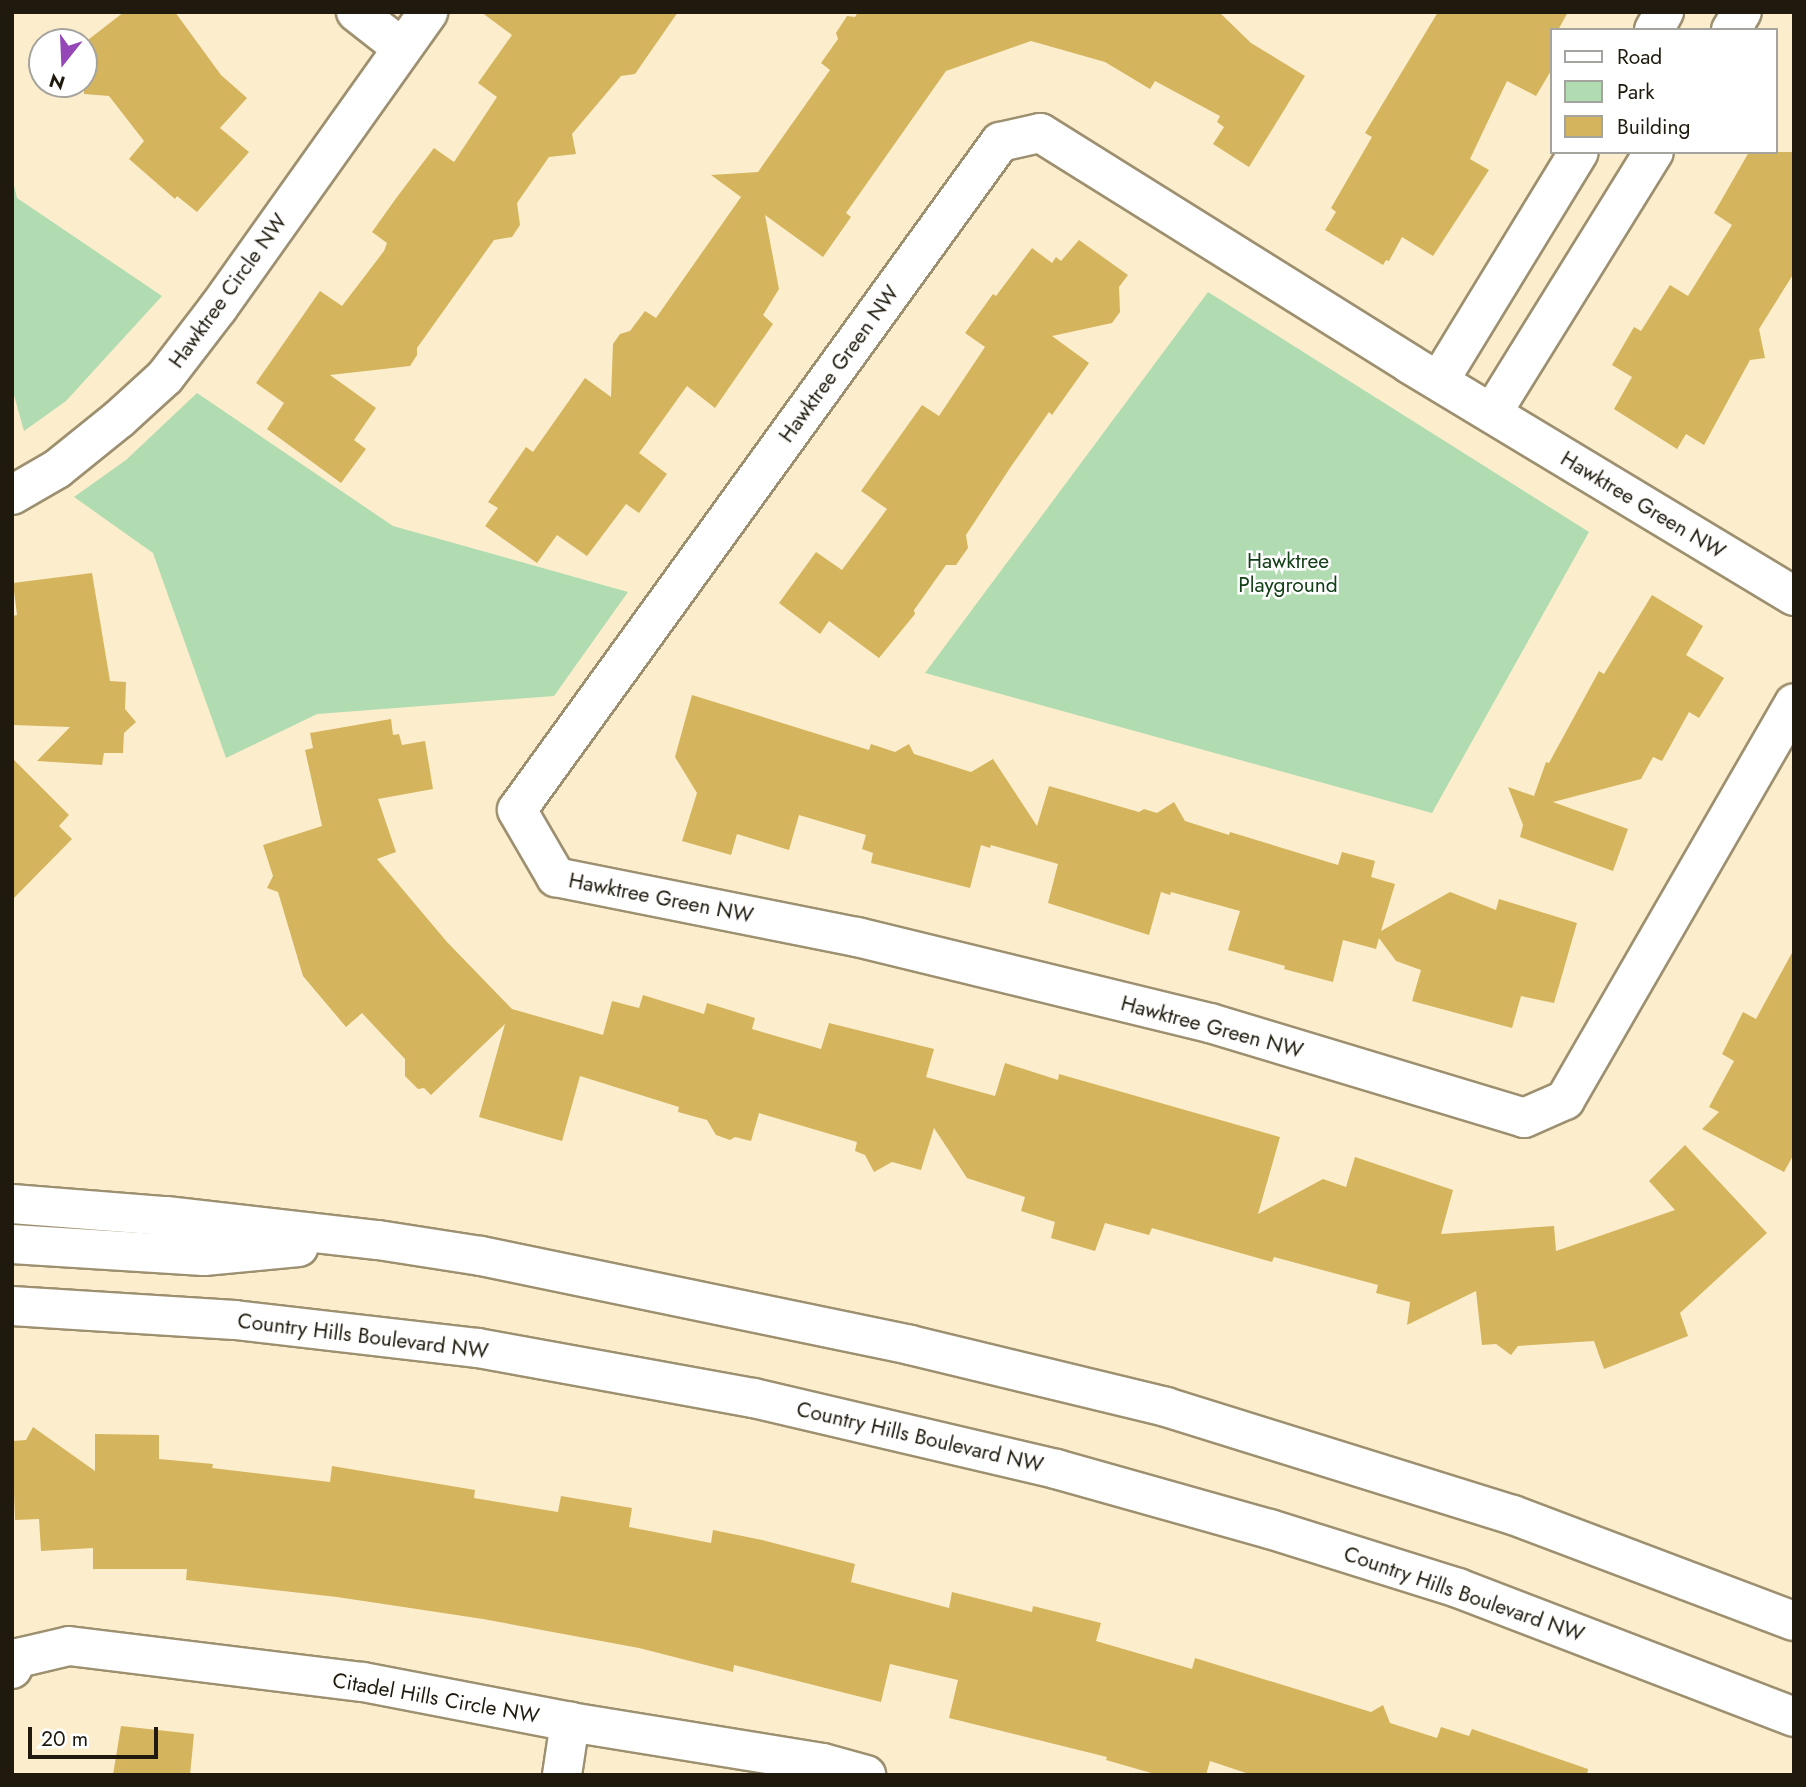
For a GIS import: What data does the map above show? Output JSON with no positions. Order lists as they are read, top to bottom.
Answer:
{
  "streets": {
    "street": [
      "Hawktree Circle NW",
      "Hawktree Green NW",
      "Country Hills Boulevard NW",
      "Citadel Hills Circle NW"
    ]
  },
  "parks": ["Hawktree Playground"],
  "legend": ["Road", "Park", "Building"],
  "scale_bar": "20 m",
  "north": "bottom"
}
